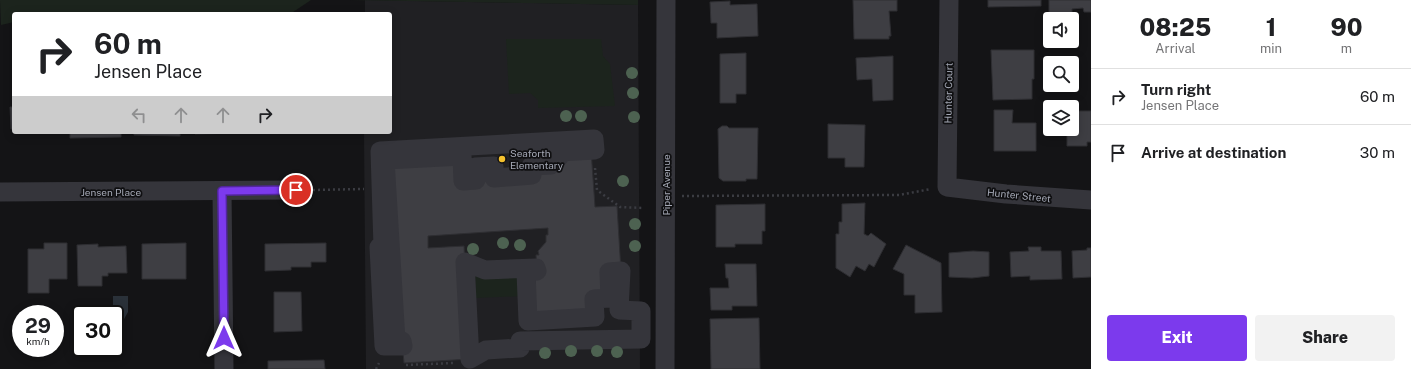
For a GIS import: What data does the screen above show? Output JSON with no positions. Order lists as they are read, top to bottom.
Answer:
{
  "streets": {
    "street": [
      "Hunter Court",
      "Piper Avenue",
      "Jensen Place",
      "Hunter Street"
    ]
  },
  "crossings": [
    ["Hunter Court", "Hunter Street"]
  ],
  "places": ["Seaforth Elementary"],
  "page": {
    "eta": [
      "08:25",
      "Arrival",
      "1",
      "min",
      "90",
      "m"
    ],
    "turn": ["60 m", "Jensen Place"],
    "list": [
      {
        "name": "Turn right",
        "note": "Jensen Place",
        "value": "60 m"
      },
      {
        "name": "Arrive at destination",
        "value": "30 m"
      }
    ],
    "speed": "29 km/h",
    "limit": "30",
    "buttons": ["Exit", "Share"]
  }
}
